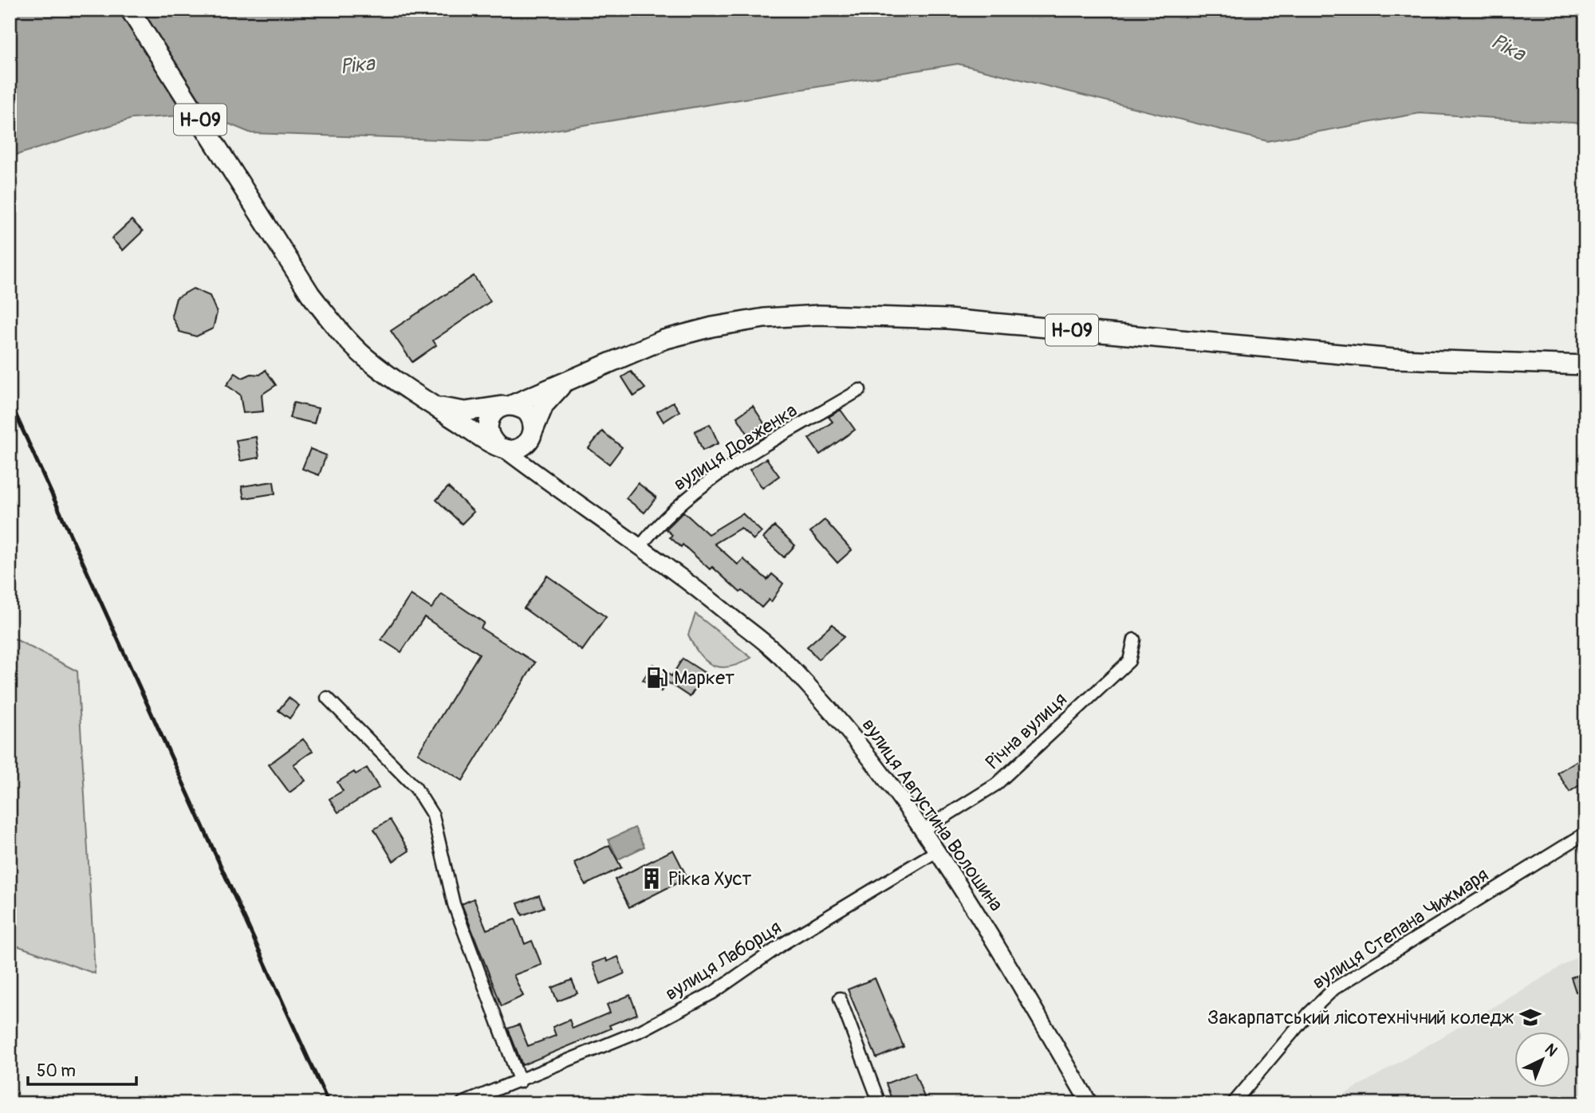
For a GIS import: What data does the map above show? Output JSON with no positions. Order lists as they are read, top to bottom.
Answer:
{
  "streets": {
    "main road": ["Н-09", "вулиця Августина Волошина"],
    "street": [
      "вулиця Довженка",
      "Річна вулиця",
      "вулиця Степана Чижмаря",
      "вулиця Лаборця"
    ]
  },
  "crossings": [
    ["Н-09", "вулиця Августина Волошина"],
    ["вулиця Довженка", "вулиця Августина Волошина"],
    ["Річна вулиця", "вулиця Августина Волошина"],
    ["вулиця Августина Волошина", "вулиця Лаборця"]
  ],
  "water": ["Ріка"],
  "places": {
    "fuel station": ["Маркет"],
    "building": ["Рікка Хуст"],
    "school or university": ["Закарпатський лісотехнічний коледж"]
  },
  "scale_bar": "50 m",
  "north": "top right"
}
